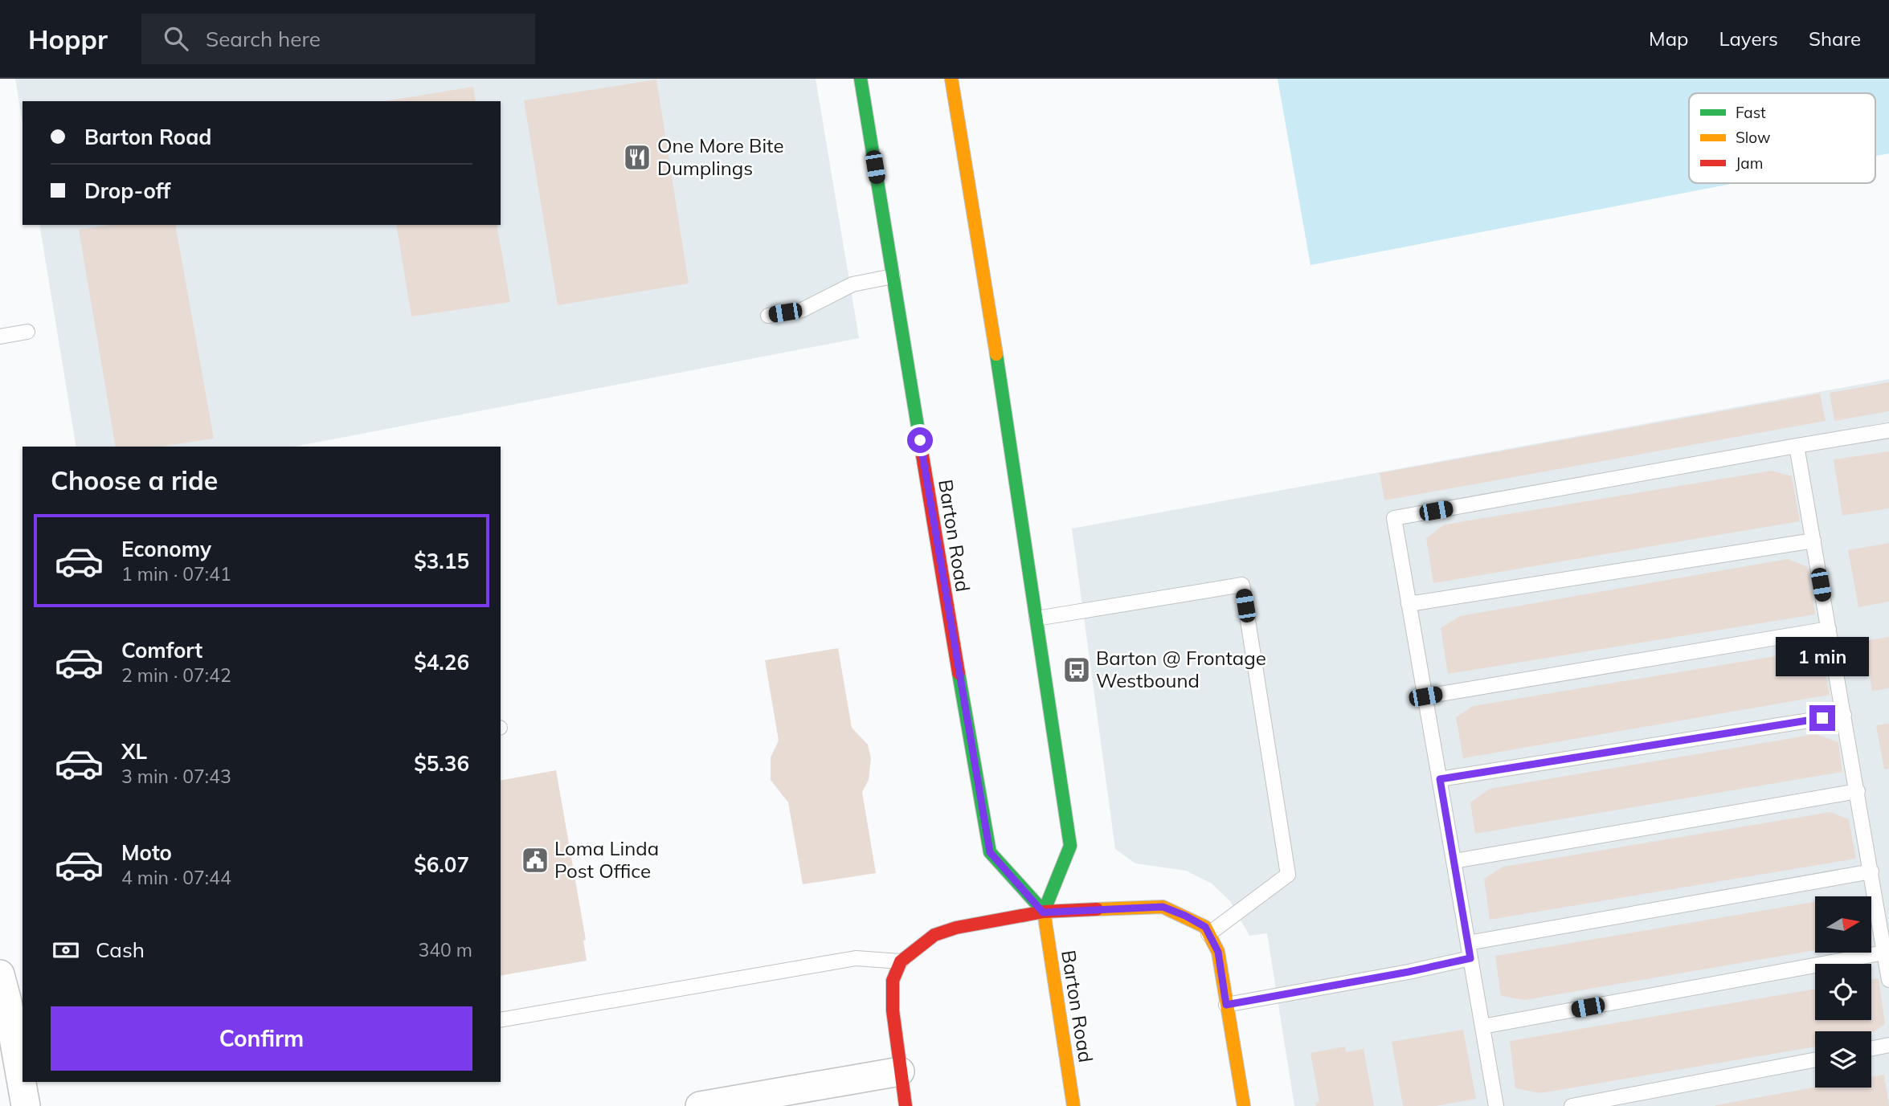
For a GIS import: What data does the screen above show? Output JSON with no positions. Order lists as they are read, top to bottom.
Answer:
{
  "streets": {
    "main road": ["Barton Road"]
  },
  "places": {
    "restaurant": ["One More Bite Dumplings"],
    "bus stop": ["Barton @ Frontage Westbound"],
    "public building": ["Loma Linda Post Office"]
  },
  "legend": ["Fast", "Slow", "Jam"],
  "north": "right",
  "page": {
    "header": "Hoppr",
    "search": "Search here",
    "nav": ["Map", "Layers", "Share"],
    "banner": ["Barton Road", "Drop-off"],
    "heading": "Choose a ride",
    "list": [
      {
        "name": "Economy",
        "note": "1 min · 07:41",
        "value": "$3.15"
      },
      {
        "name": "Comfort",
        "note": "2 min · 07:42",
        "value": "$4.26"
      },
      {
        "name": "XL",
        "note": "3 min · 07:43",
        "value": "$5.36"
      },
      {
        "name": "Moto",
        "note": "4 min · 07:44",
        "value": "$6.07"
      }
    ],
    "bubble": "1 min",
    "pay": ["Cash", "340 m"],
    "buttons": "Confirm"
  }
}
